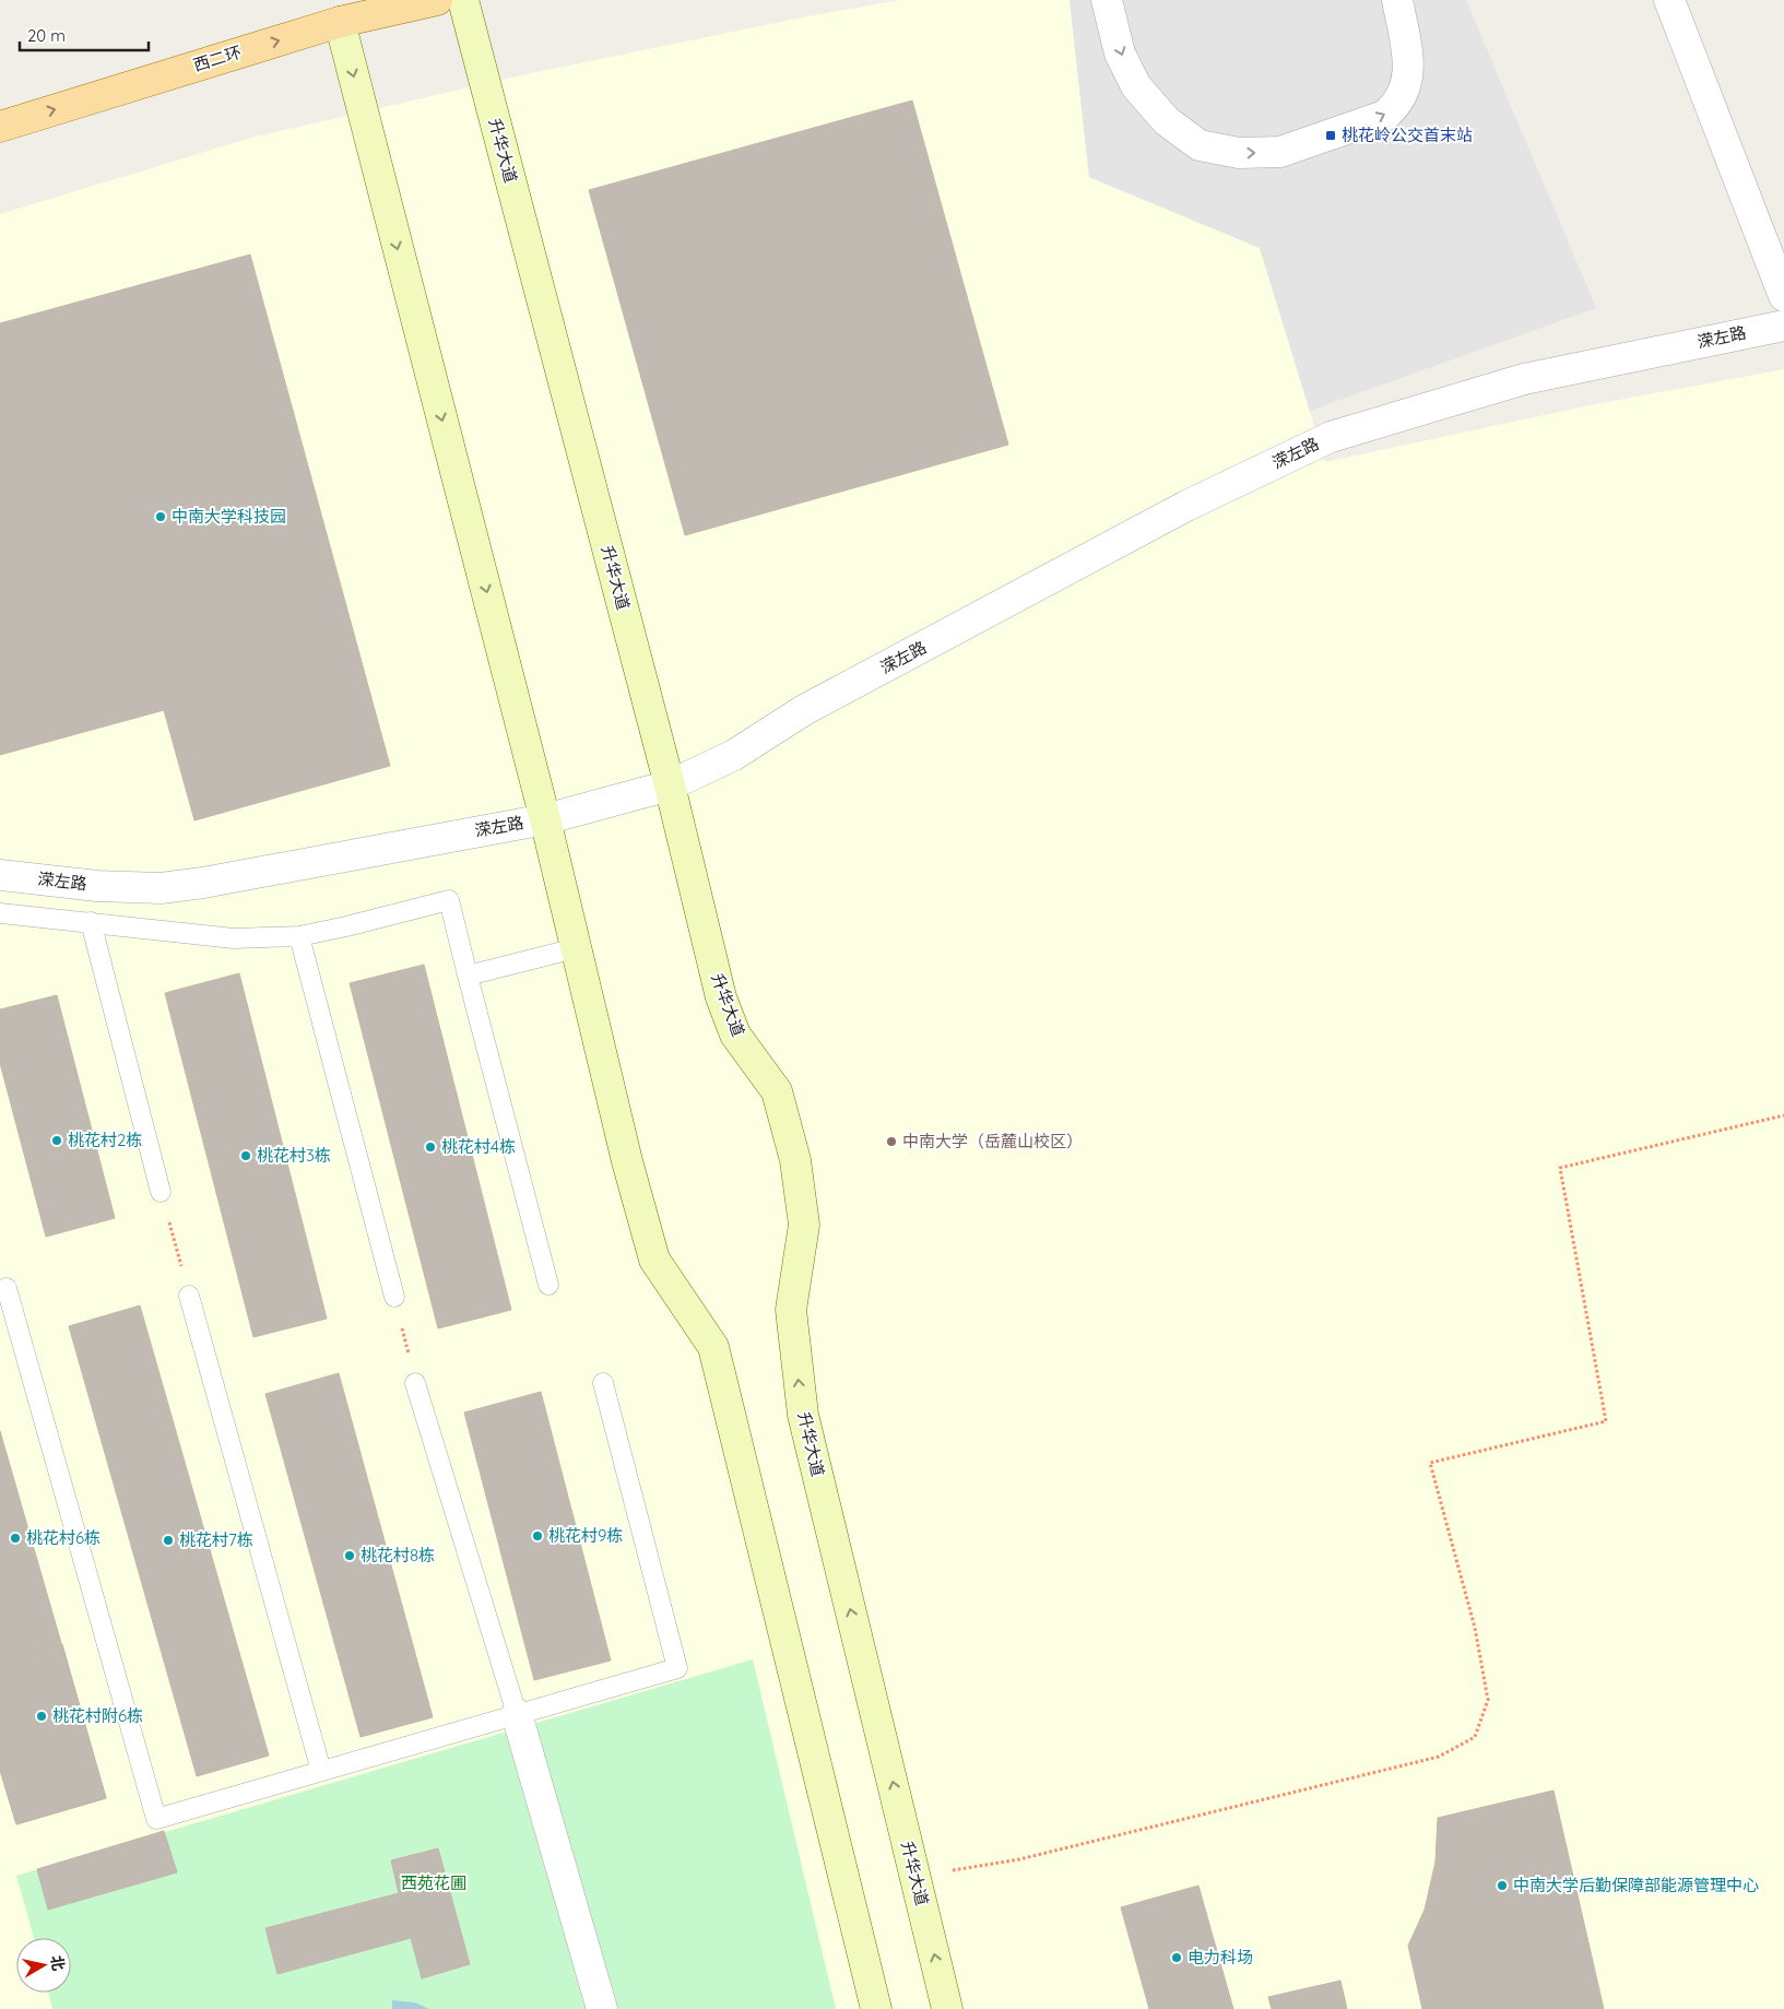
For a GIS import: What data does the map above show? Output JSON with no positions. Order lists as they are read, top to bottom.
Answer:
{
  "streets": {
    "main road": ["西二环"],
    "street": ["升华大道", "溁左路"]
  },
  "crossings": [
    ["升华大道", "溁左路"]
  ],
  "one_way": ["西二环"],
  "parks": ["西苑花圃"],
  "places": {
    "transit": ["桃花岭公交首末站"],
    "other": [
      "中南大学科技园",
      "桃花村2栋",
      "中南大学（岳麓山校区）",
      "桃花村4栋",
      "桃花村3栋",
      "桃花村9栋",
      "桃花村6栋",
      "桃花村7栋",
      "桃花村8栋",
      "桃花村附6栋",
      "中南大学后勤保障部能源管理中心",
      "电力科场"
    ]
  },
  "scale_bar": "20 m",
  "north": "right"
}
